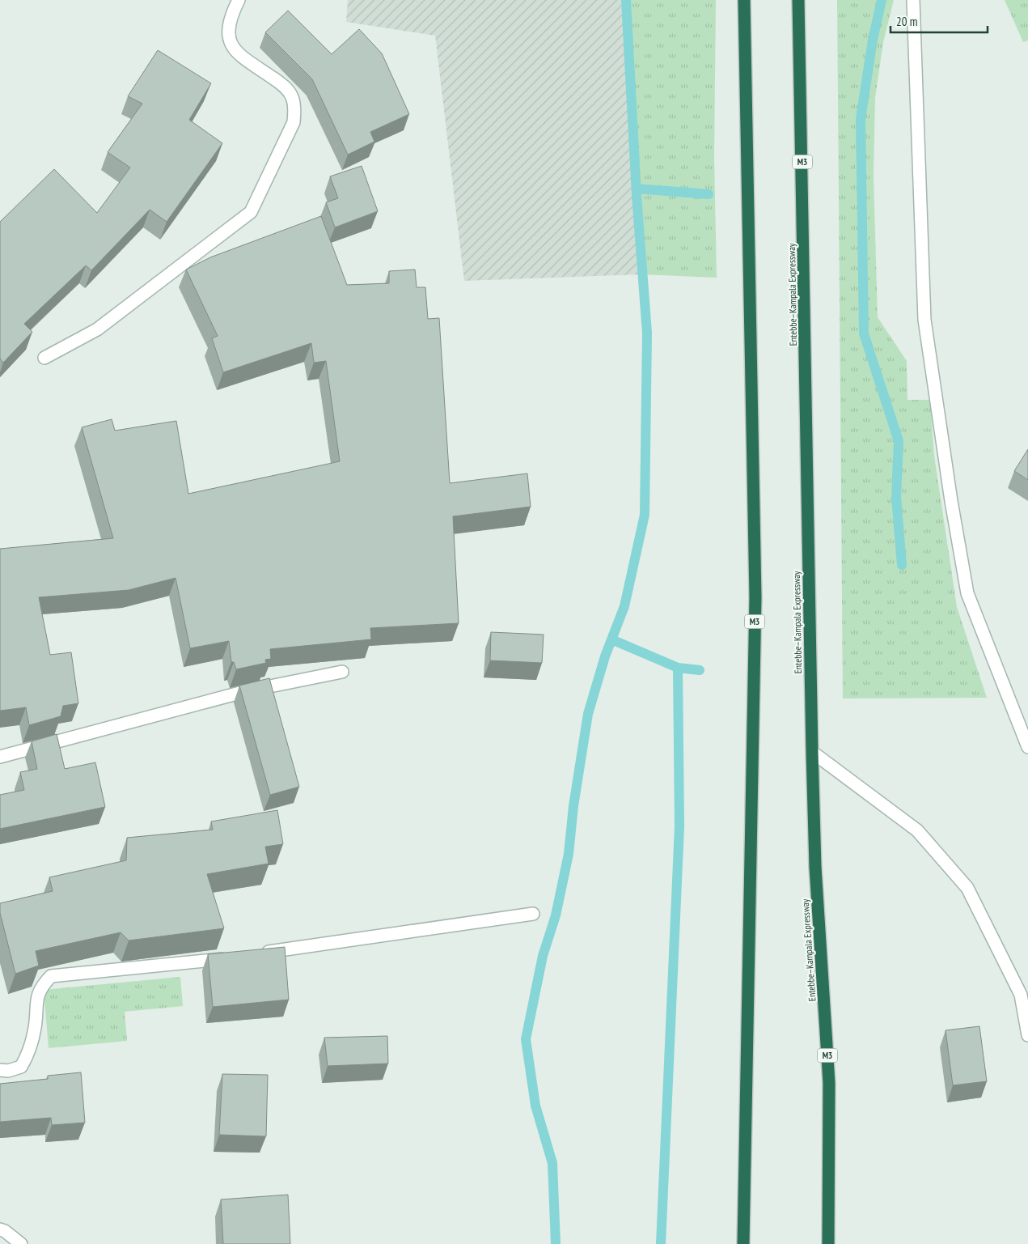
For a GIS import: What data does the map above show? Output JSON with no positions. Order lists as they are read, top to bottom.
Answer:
{
  "streets": {
    "highway": ["M3", "Entebbe–Kampala Expressway"]
  },
  "scale_bar": "20 m"
}
